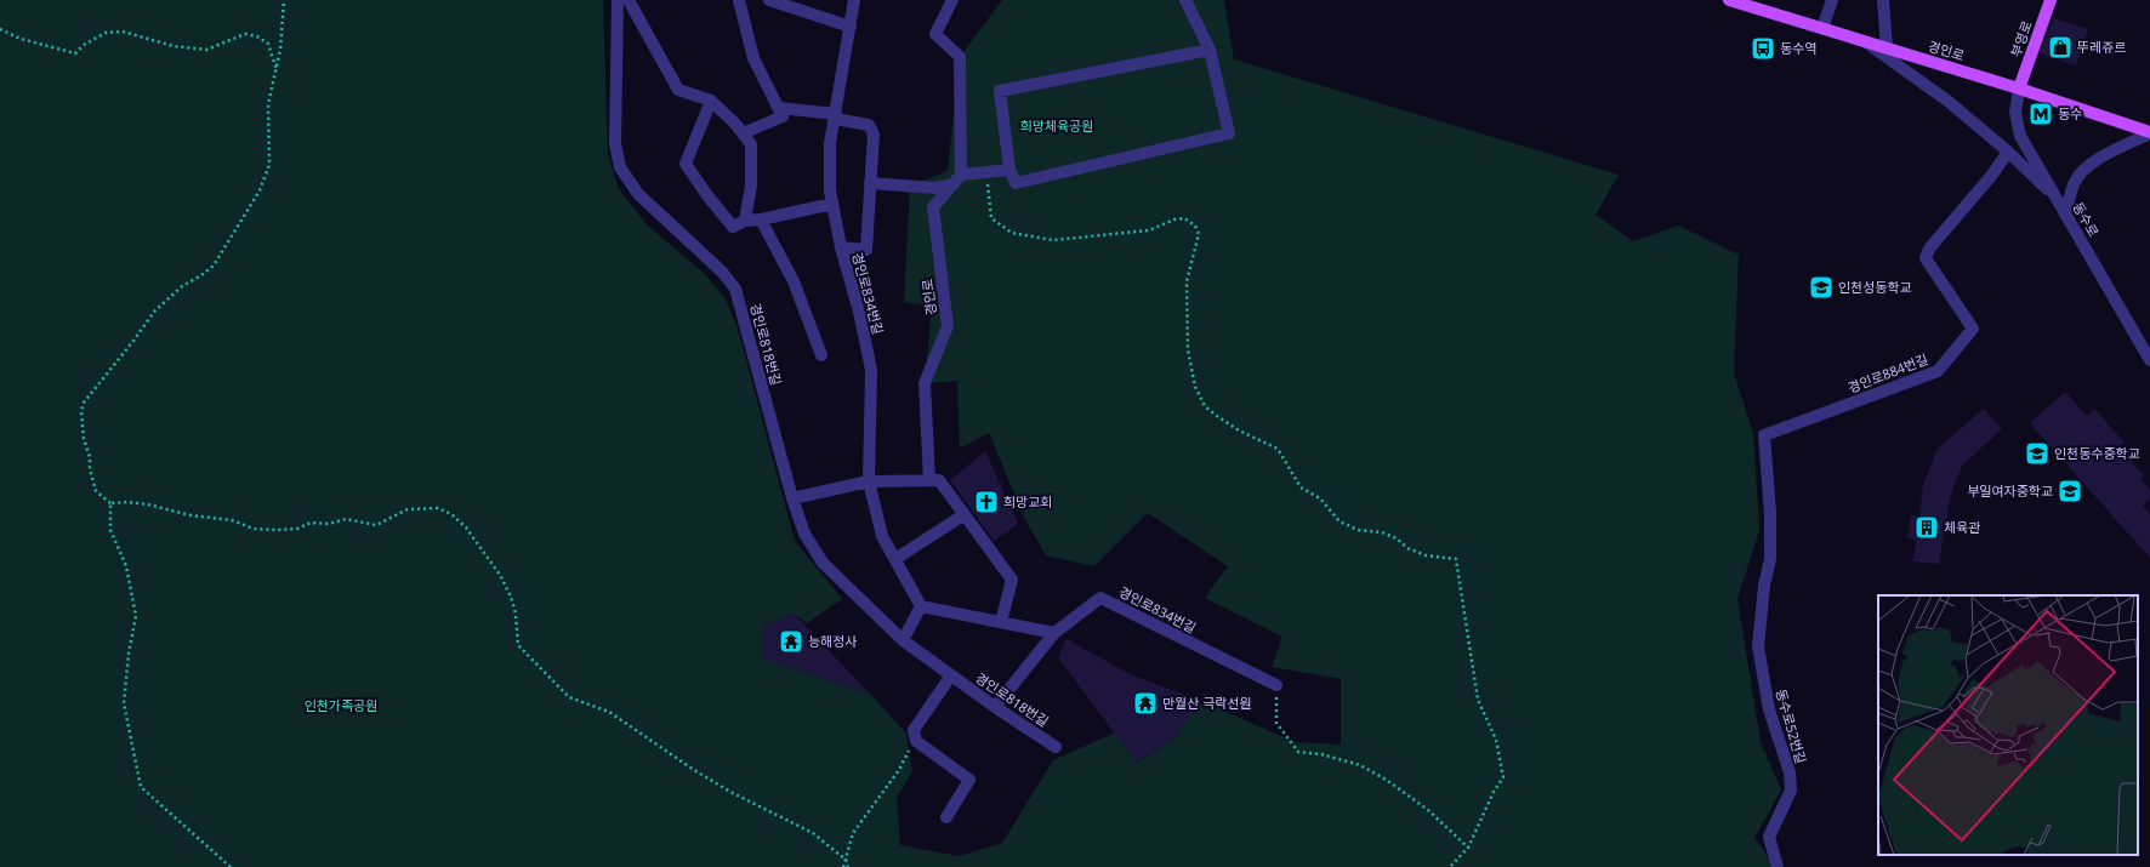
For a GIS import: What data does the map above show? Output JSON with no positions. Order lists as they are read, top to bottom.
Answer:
{
  "streets": {
    "main road": ["부영로", "경인로"],
    "street": [
      "동수로",
      "경인로834번길",
      "경인로818번길",
      "경인로884번길",
      "동수로52번길"
    ]
  },
  "crossings": [
    ["부영로", "경인로"],
    ["부영로", "동수로"],
    ["경인로", "동수로"],
    ["경인로884번길", "동수로52번길"]
  ],
  "parks": ["희망체육공원", "인천가족공원"],
  "places": {
    "shop": ["뚜레쥬르"],
    "bus stop": ["동수역"],
    "metro station": ["동수"],
    "school or university": ["인천성동학교", "인천동수중학교", "부일여자중학교"],
    "church": ["희망교회"],
    "building": ["체육관"],
    "temple": ["능해정사", "만월산 극락선원"]
  }
}
